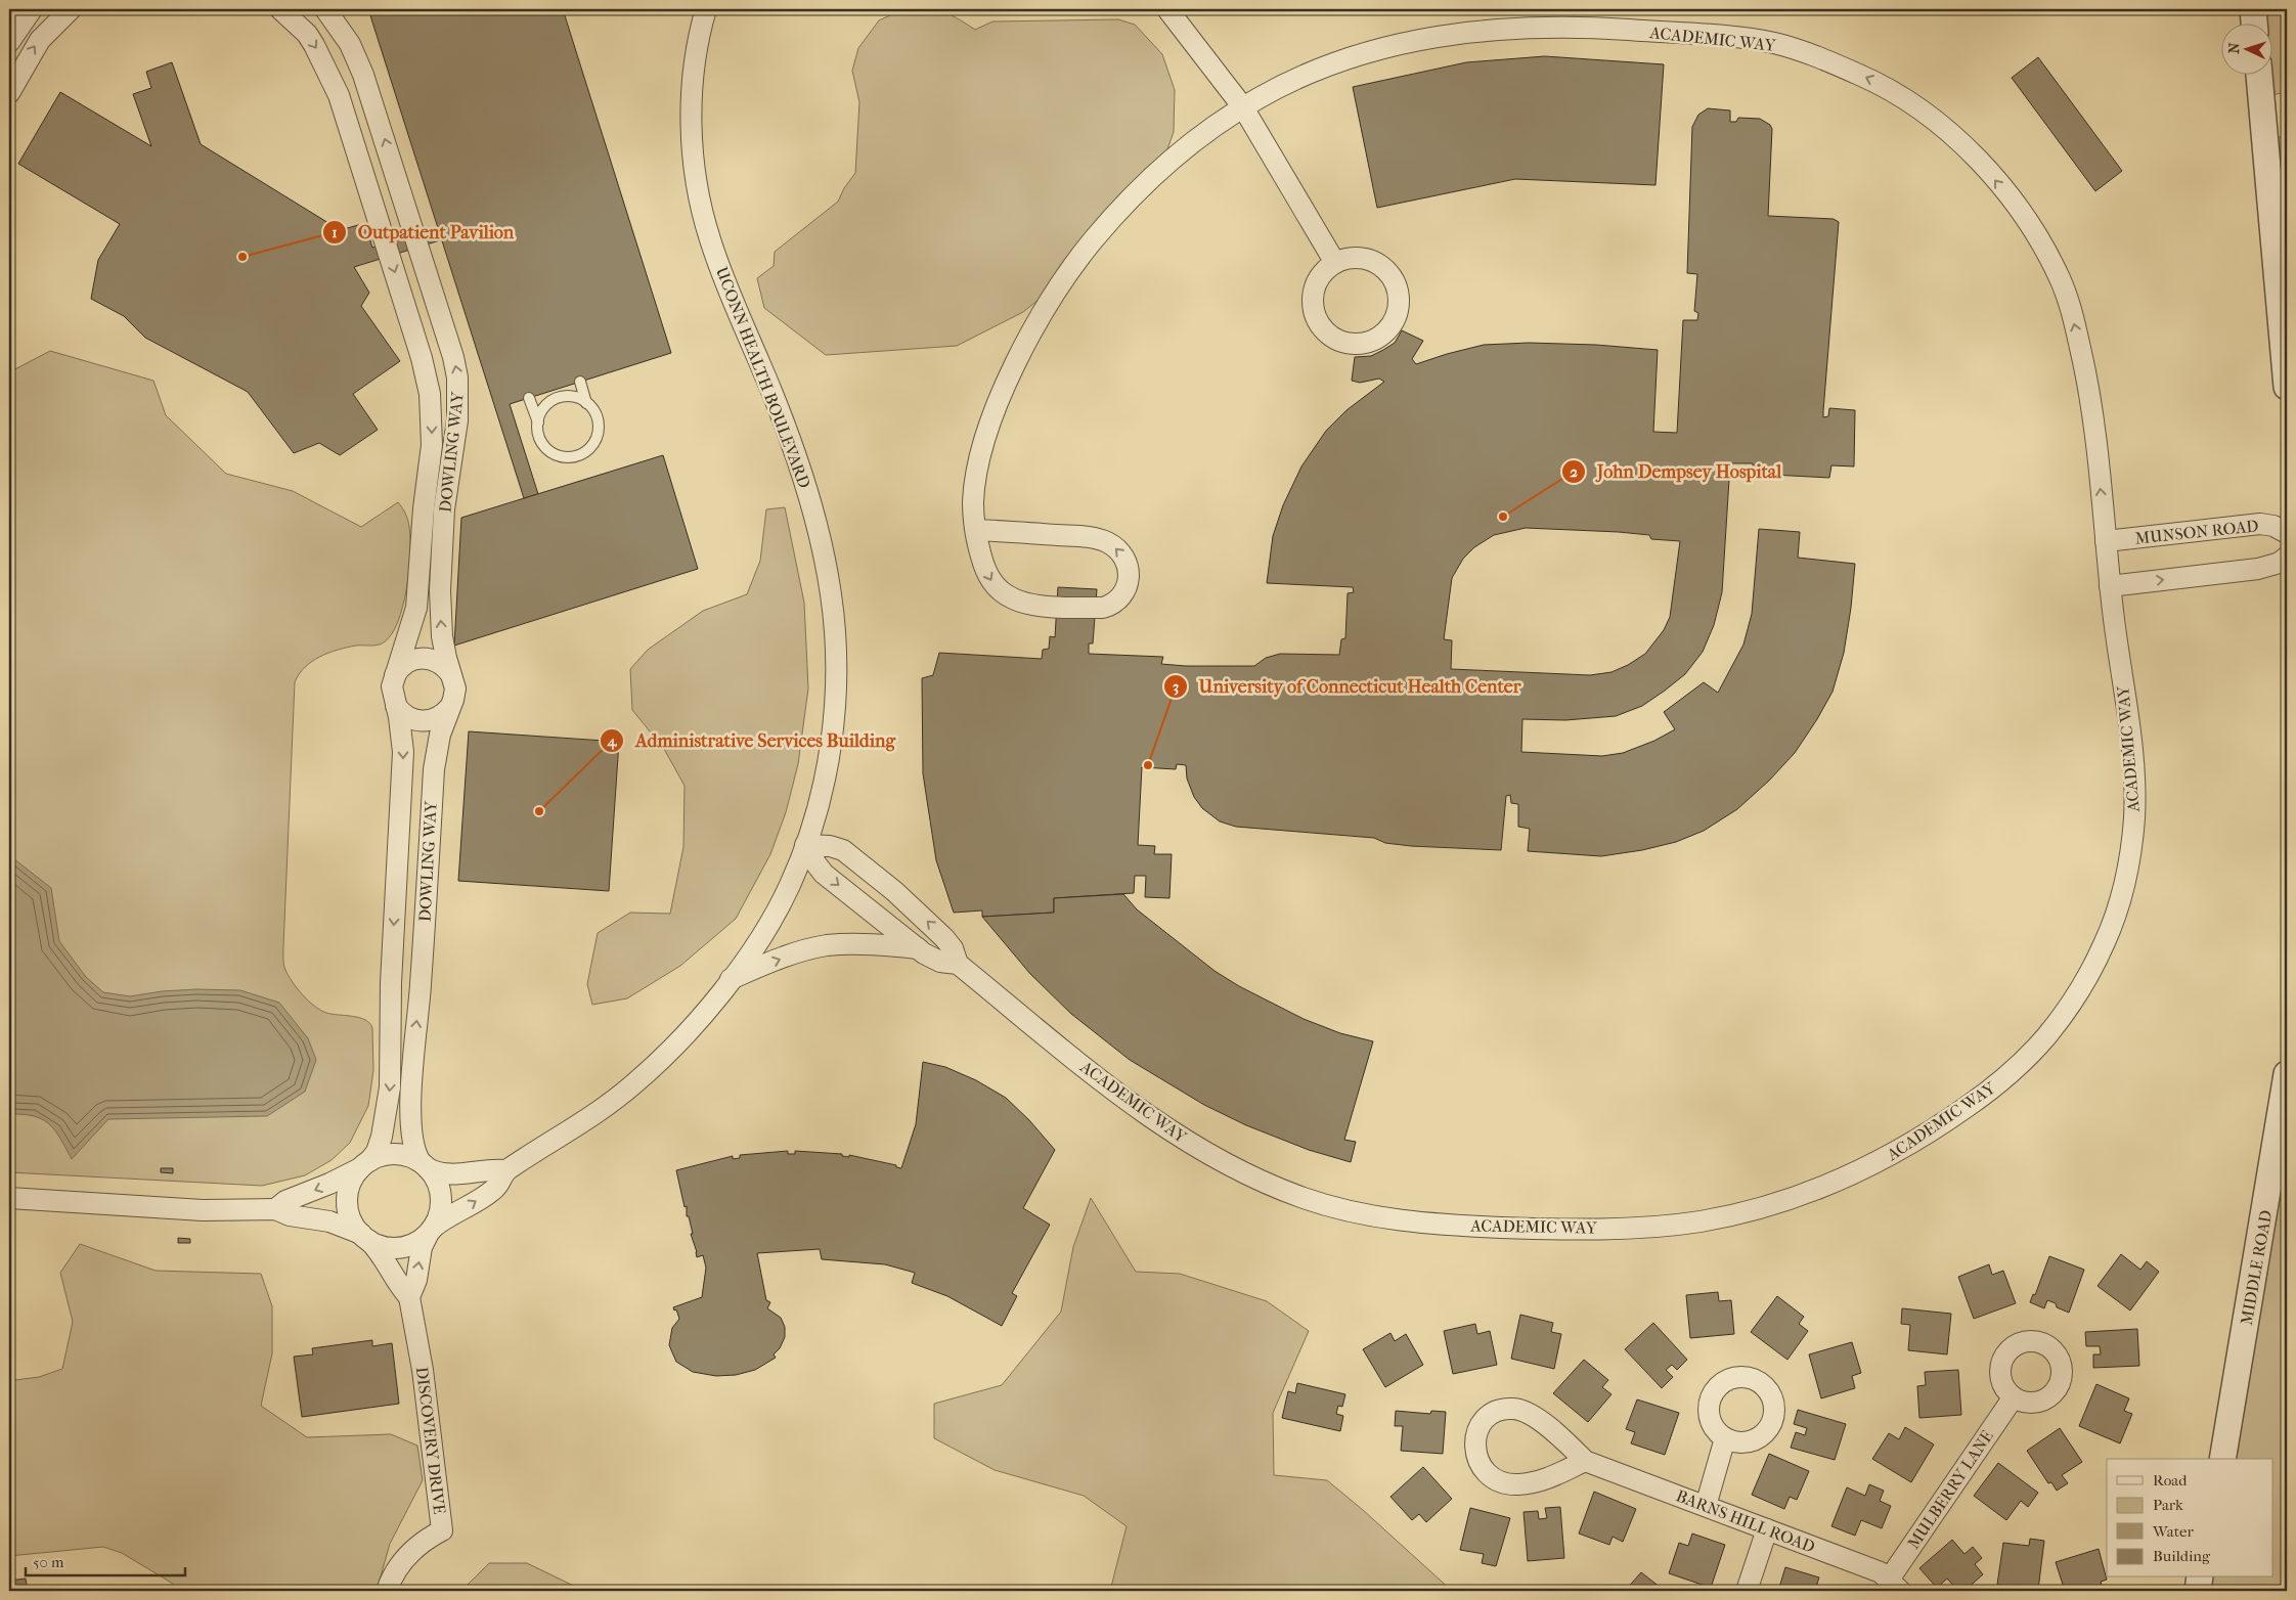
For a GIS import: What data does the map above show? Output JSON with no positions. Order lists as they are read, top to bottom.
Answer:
{
  "streets": {
    "street": [
      "ACADEMIC WAY",
      "UCONN HEALTH BOULEVARD",
      "DOWLING WAY",
      "MUNSON ROAD",
      "MIDDLE ROAD",
      "DISCOVERY DRIVE",
      "MULBERRY LANE",
      "BARNS HILL ROAD"
    ]
  },
  "crossings": [
    ["ACADEMIC WAY", "UCONN HEALTH BOULEVARD"],
    ["ACADEMIC WAY", "MUNSON ROAD"],
    ["UCONN HEALTH BOULEVARD", "DOWLING WAY"],
    ["UCONN HEALTH BOULEVARD", "DISCOVERY DRIVE"],
    ["DOWLING WAY", "DISCOVERY DRIVE"],
    ["MULBERRY LANE", "BARNS HILL ROAD"]
  ],
  "places": [
    "Outpatient Pavilion",
    "John Dempsey Hospital",
    "University of Connecticut Health Center",
    "Administrative Services Building"
  ],
  "legend": [
    "Road",
    "Park",
    "Water",
    "Building"
  ],
  "scale_bar": "50 m",
  "north": "left"
}
